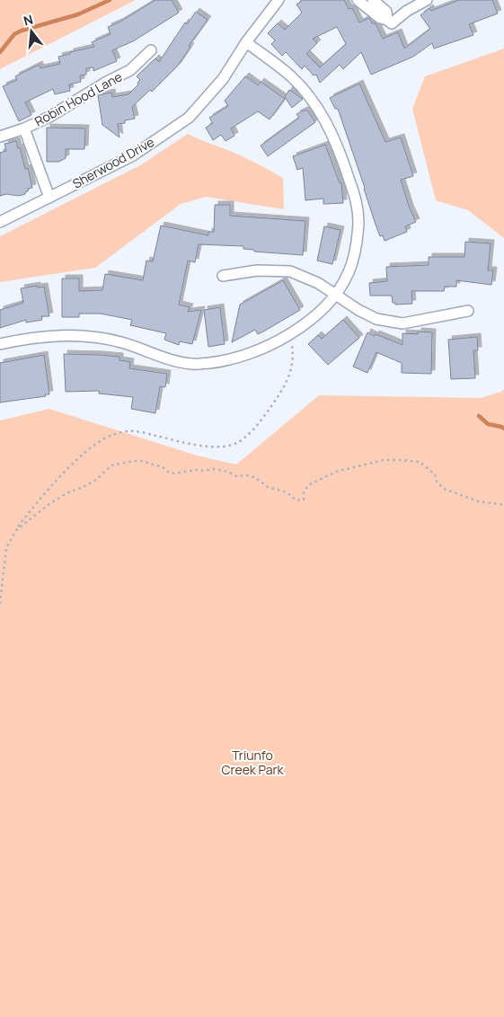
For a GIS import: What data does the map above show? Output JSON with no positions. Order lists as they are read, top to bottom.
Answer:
{
  "streets": {
    "street": ["Robin Hood Lane", "Sherwood Drive"]
  },
  "parks": ["Triunfo Creek Park"],
  "north": "top"
}
